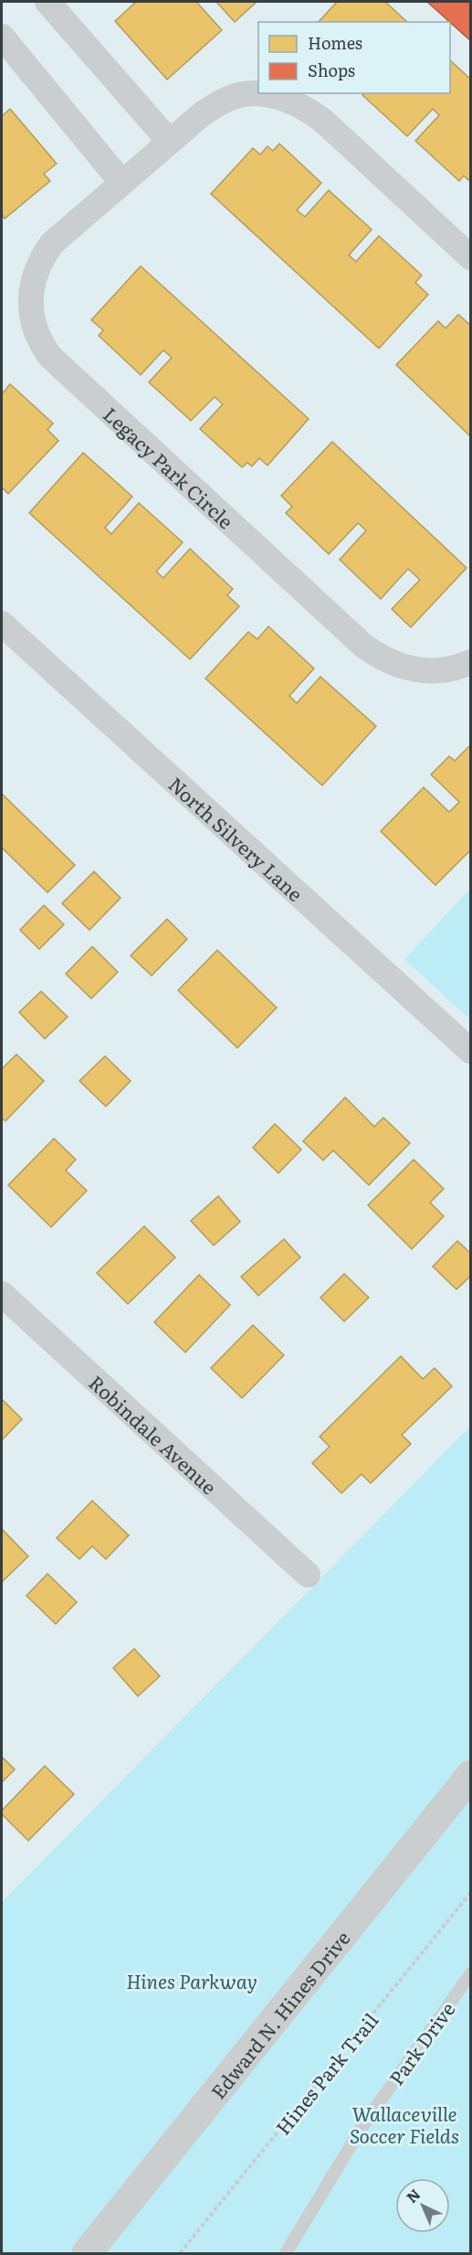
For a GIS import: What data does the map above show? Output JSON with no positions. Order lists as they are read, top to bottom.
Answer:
{
  "streets": {
    "street": [
      "Legacy Park Circle",
      "North Silvery Lane",
      "Robindale Avenue",
      "Edward N. Hines Drive"
    ],
    "lane": ["Park Drive"],
    "path": ["Hines Park Trail"]
  },
  "parks": ["Hines Parkway", "Wallaceville Soccer Fields"],
  "legend": ["Homes", "Shops"],
  "north": "top left"
}
